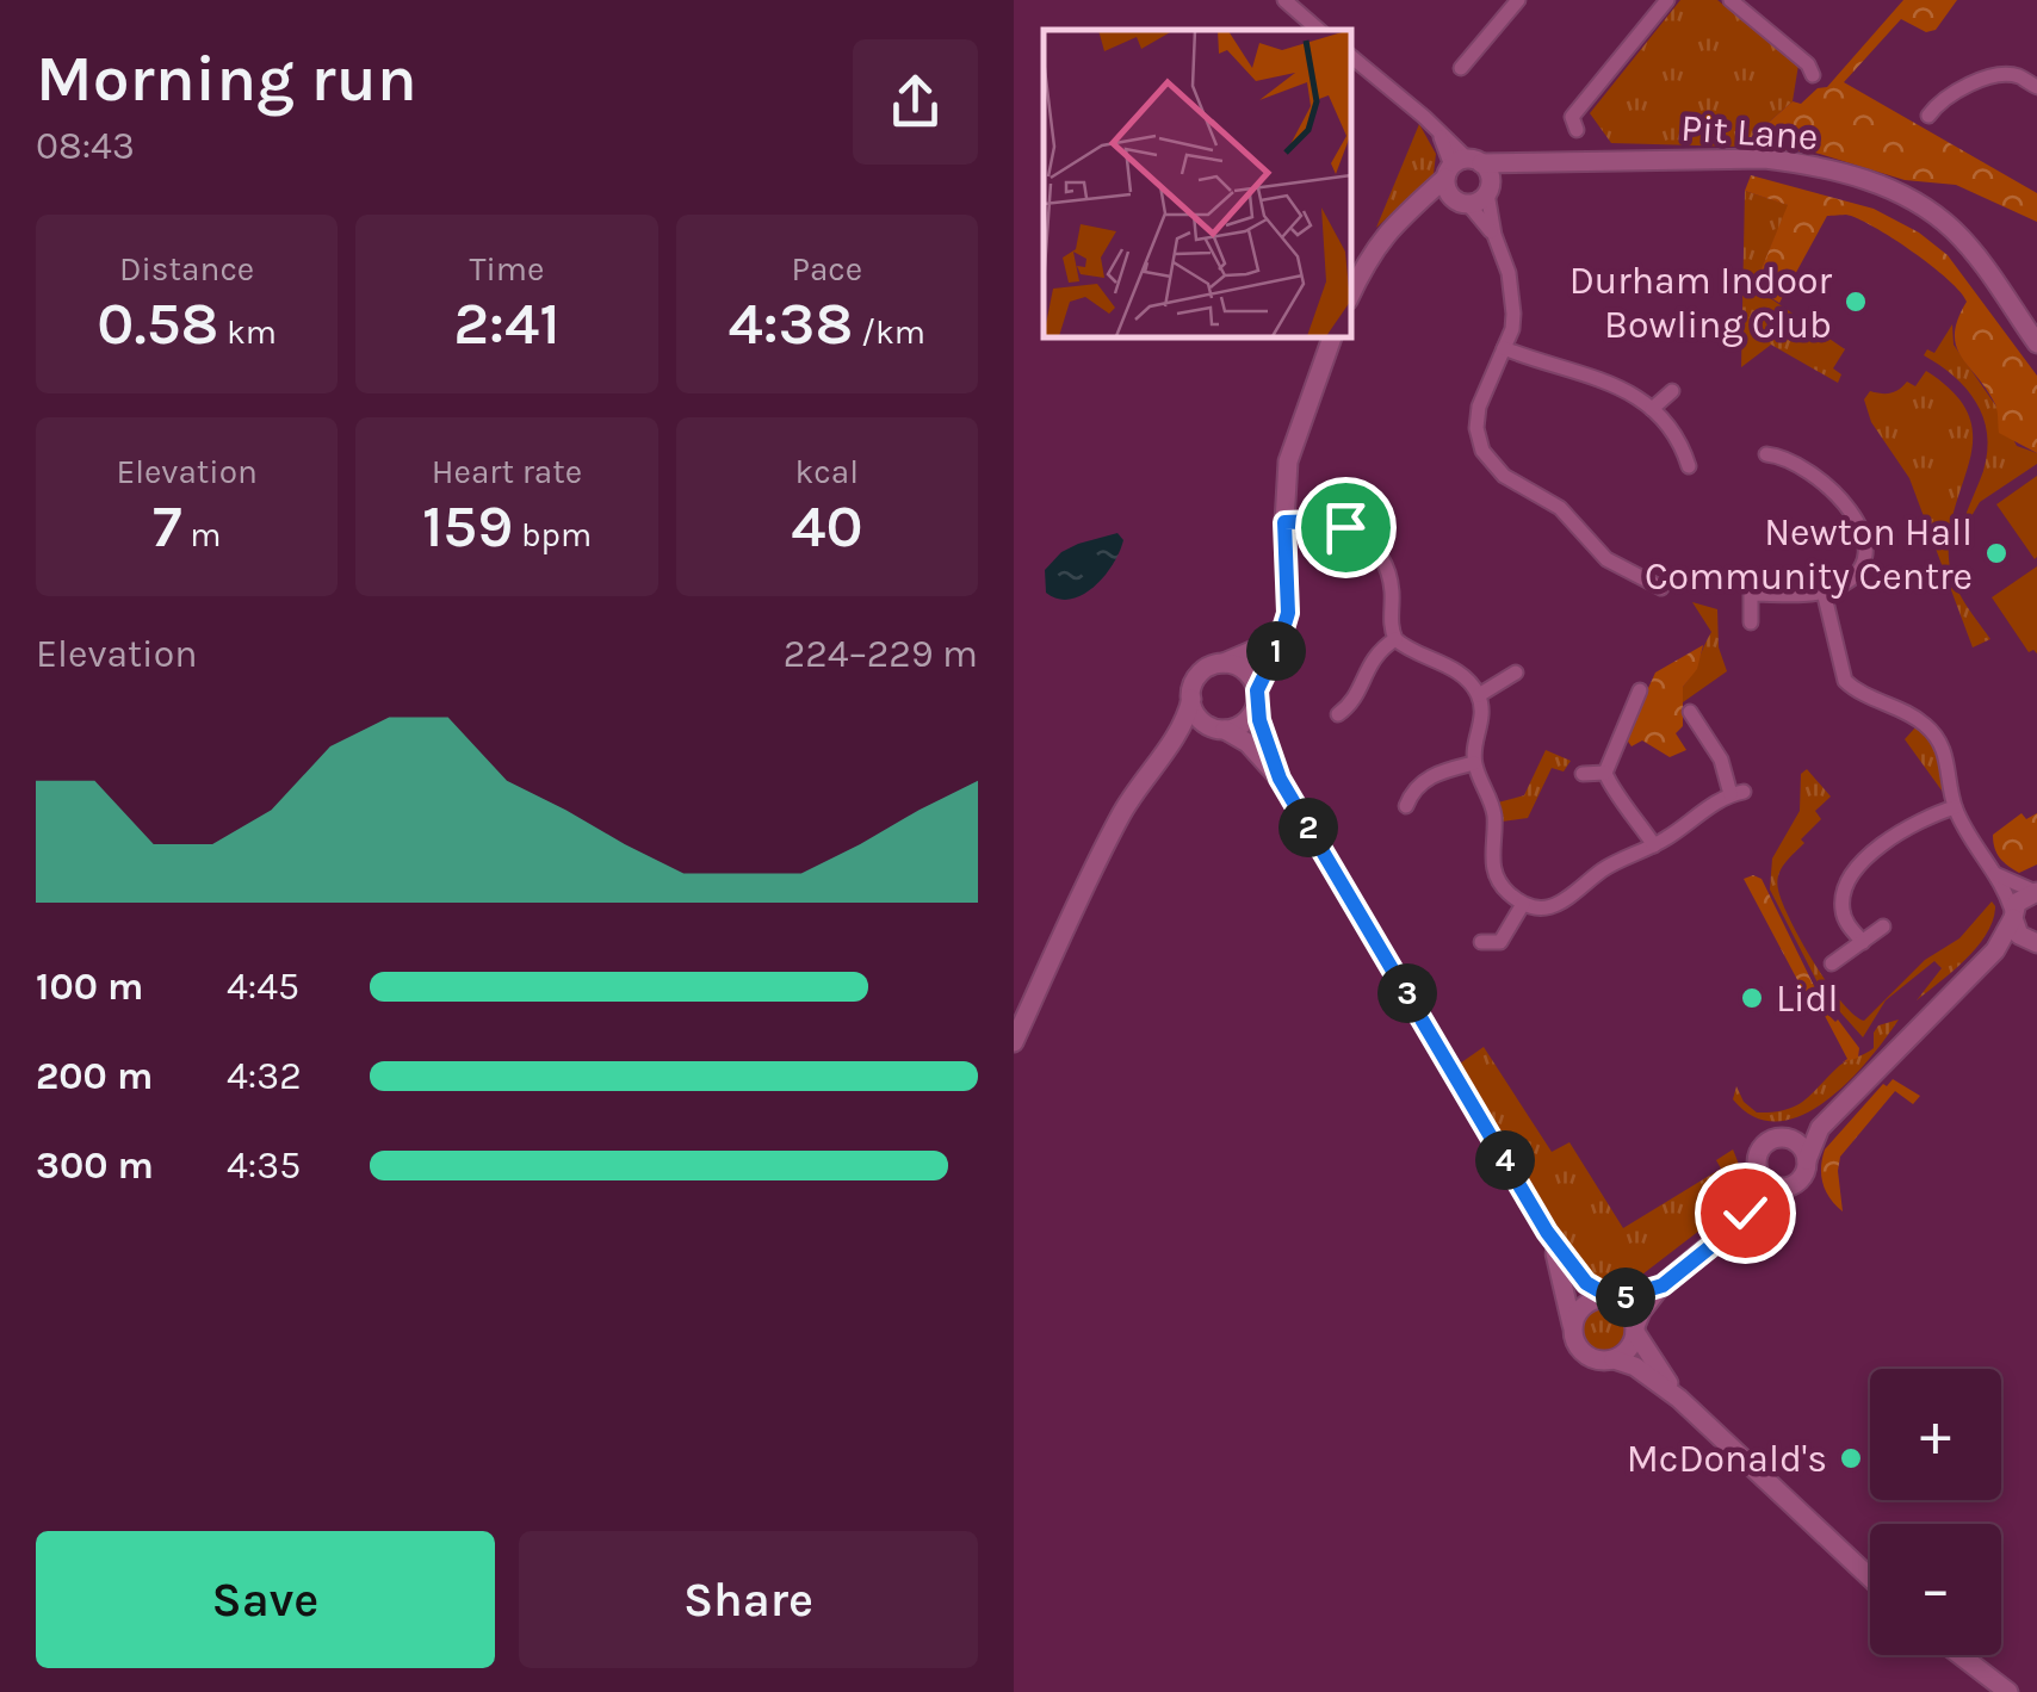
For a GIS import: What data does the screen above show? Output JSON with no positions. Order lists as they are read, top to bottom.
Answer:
{
  "streets": {
    "street": ["Pit Lane"]
  },
  "places": [
    "Durham Indoor Bowling Club",
    "Newton Hall Community Centre",
    "Lidl",
    "McDonald's"
  ],
  "page": {
    "heading": ["Morning run", "08:43"],
    "stats": [
      ["Distance", "0.58 km"],
      ["Time", "2:41"],
      ["Pace", "4:38 /km"],
      ["Elevation", "7 m"],
      ["Heart rate", "159 bpm"],
      ["kcal", "40"]
    ],
    "chart": ["Elevation", "224–229 m"],
    "pins": [
      "1",
      "2",
      "3",
      "4",
      "5"
    ],
    "list": [
      {
        "name": "100 m",
        "note": "4:45"
      },
      {
        "name": "200 m",
        "note": "4:32"
      },
      {
        "name": "300 m",
        "note": "4:35"
      }
    ],
    "map_buttons": ["+", "−"],
    "buttons": ["Save", "Share"]
  }
}
